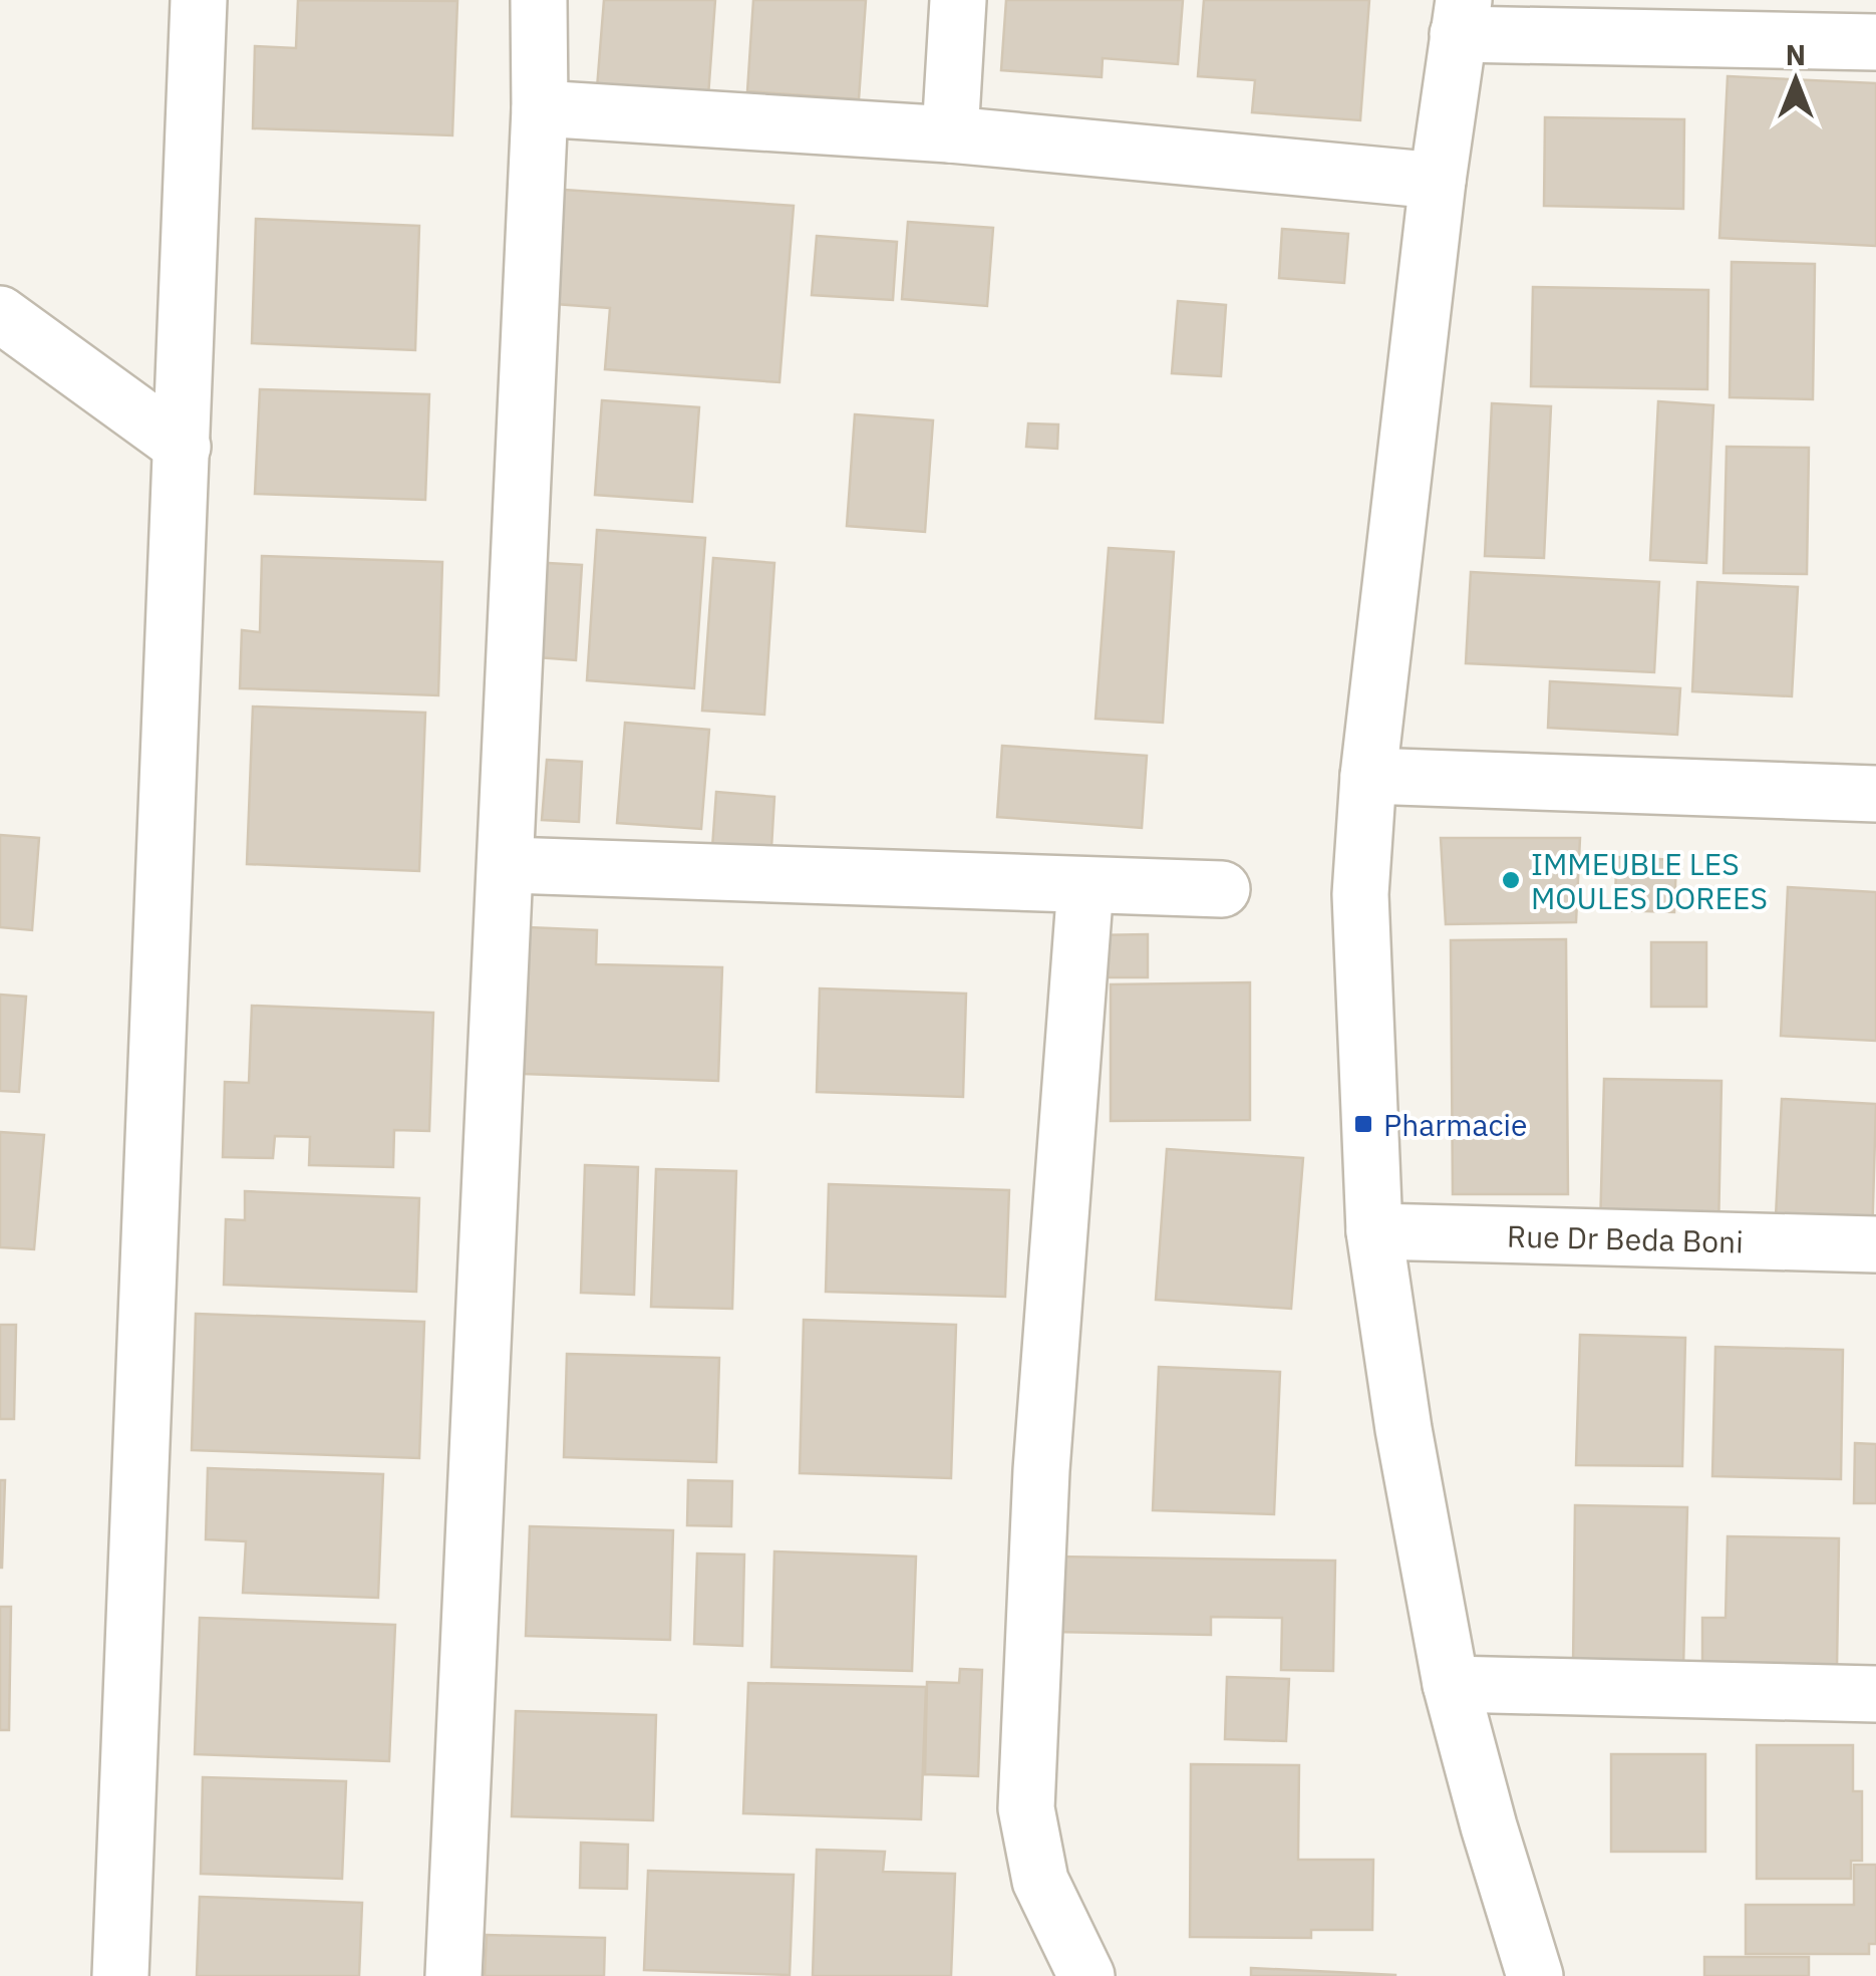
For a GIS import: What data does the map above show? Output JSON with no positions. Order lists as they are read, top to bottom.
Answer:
{
  "streets": {
    "street": ["Rue Dr Beda Boni"]
  },
  "places": {
    "other": ["IMMEUBLE LES MOULES DOREES"],
    "transit": ["Pharmacie"]
  },
  "north": "top"
}
